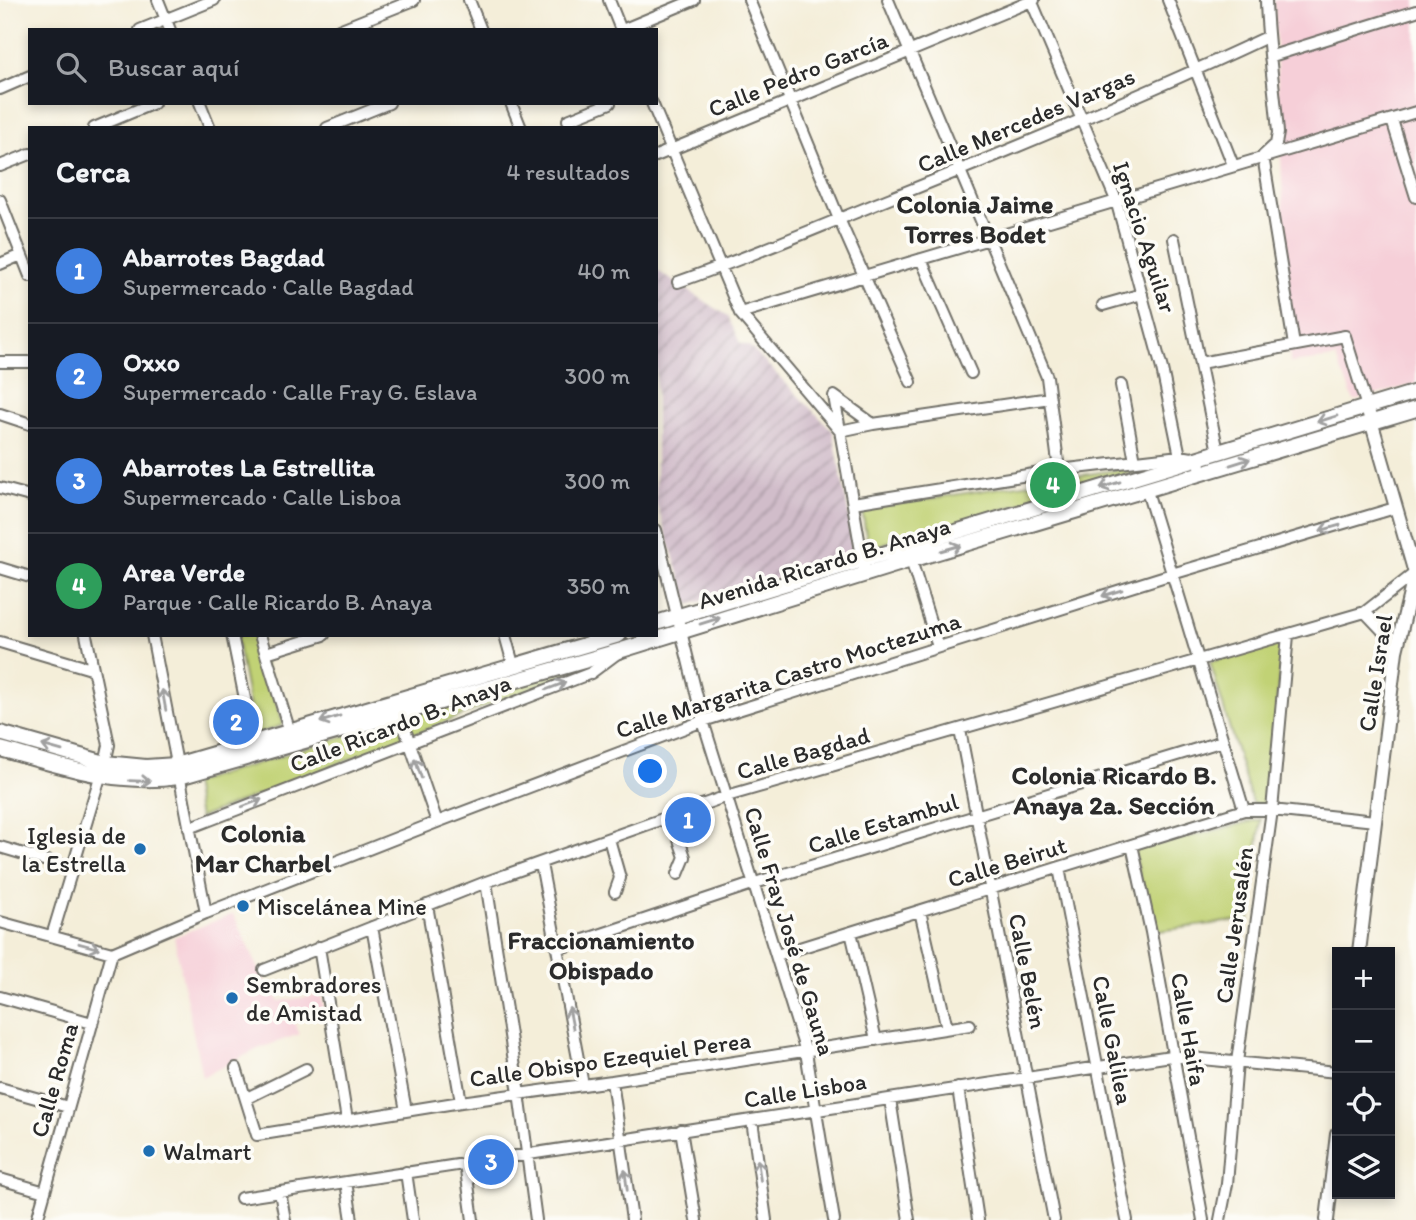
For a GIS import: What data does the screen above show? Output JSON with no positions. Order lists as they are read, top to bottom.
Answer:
{
  "streets": {
    "main road": ["Avenida Ricardo B. Anaya"],
    "street": [
      "Calle Pedro García",
      "Calle Mercedes Vargas",
      "Ignacio Aguilar",
      "Calle Israel",
      "Calle Margarita Castro Moctezuma",
      "Calle Ricardo B. Anaya",
      "Calle Bagdad",
      "Calle Estambul",
      "Calle Beirut",
      "Calle Jerusalén",
      "Calle Fray José de Gauna",
      "Calle Belén",
      "Calle Haifa",
      "Calle Galilea",
      "Calle Obispo Ezequiel Perea",
      "Calle Roma",
      "Calle Lisboa"
    ]
  },
  "crossings": [
    ["Calle Pedro García", "Ignacio Aguilar"],
    ["Calle Mercedes Vargas", "Ignacio Aguilar"],
    ["Ignacio Aguilar", "Avenida Ricardo B. Anaya"],
    ["Avenida Ricardo B. Anaya", "Calle Ricardo B. Anaya"],
    ["Avenida Ricardo B. Anaya", "Calle Fray José de Gauna"],
    ["Calle Israel", "Calle Bagdad"],
    ["Calle Israel", "Calle Beirut"],
    ["Calle Margarita Castro Moctezuma", "Calle Fray José de Gauna"],
    ["Calle Margarita Castro Moctezuma", "Calle Roma"],
    ["Calle Bagdad", "Calle Jerusalén"],
    ["Calle Bagdad", "Calle Fray José de Gauna"],
    ["Calle Bagdad", "Calle Belén"],
    ["Calle Estambul", "Calle Fray José de Gauna"],
    ["Calle Estambul", "Calle Belén"],
    ["Calle Beirut", "Calle Jerusalén"],
    ["Calle Beirut", "Calle Fray José de Gauna"],
    ["Calle Beirut", "Calle Belén"],
    ["Calle Beirut", "Calle Haifa"],
    ["Calle Beirut", "Calle Galilea"],
    ["Calle Jerusalén", "Calle Lisboa"],
    ["Calle Fray José de Gauna", "Calle Obispo Ezequiel Perea"],
    ["Calle Fray José de Gauna", "Calle Lisboa"],
    ["Calle Belén", "Calle Lisboa"],
    ["Calle Haifa", "Calle Lisboa"],
    ["Calle Galilea", "Calle Lisboa"]
  ],
  "one_way": ["Calle Margarita Castro Moctezuma", "Calle Ricardo B. Anaya"],
  "districts": [
    "Colonia Jaime Torres Bodet",
    "Colonia Ricardo B. Anaya 2a. Sección",
    "Colonia Mar Charbel",
    "Fraccionamiento Obispado"
  ],
  "places": [
    "Iglesia de la Estrella",
    "Miscelánea Mine",
    "Sembradores de Amistad",
    "Walmart"
  ],
  "page": {
    "search": "Buscar aquí",
    "heading": ["Cerca", "4 resultados"],
    "list": [
      {
        "mark": "1",
        "name": "Abarrotes Bagdad",
        "note": "Supermercado · Calle Bagdad",
        "value": "40 m"
      },
      {
        "mark": "2",
        "name": "Oxxo",
        "note": "Supermercado · Calle Fray G. Eslava",
        "value": "300 m"
      },
      {
        "mark": "3",
        "name": "Abarrotes La Estrellita",
        "note": "Supermercado · Calle Lisboa",
        "value": "300 m"
      },
      {
        "mark": "4",
        "name": "Area Verde",
        "note": "Parque · Calle Ricardo B. Anaya",
        "value": "350 m"
      }
    ],
    "pins": [
      "4",
      "2",
      "1",
      "3"
    ],
    "map_buttons": ["+", "−"]
  }
}
